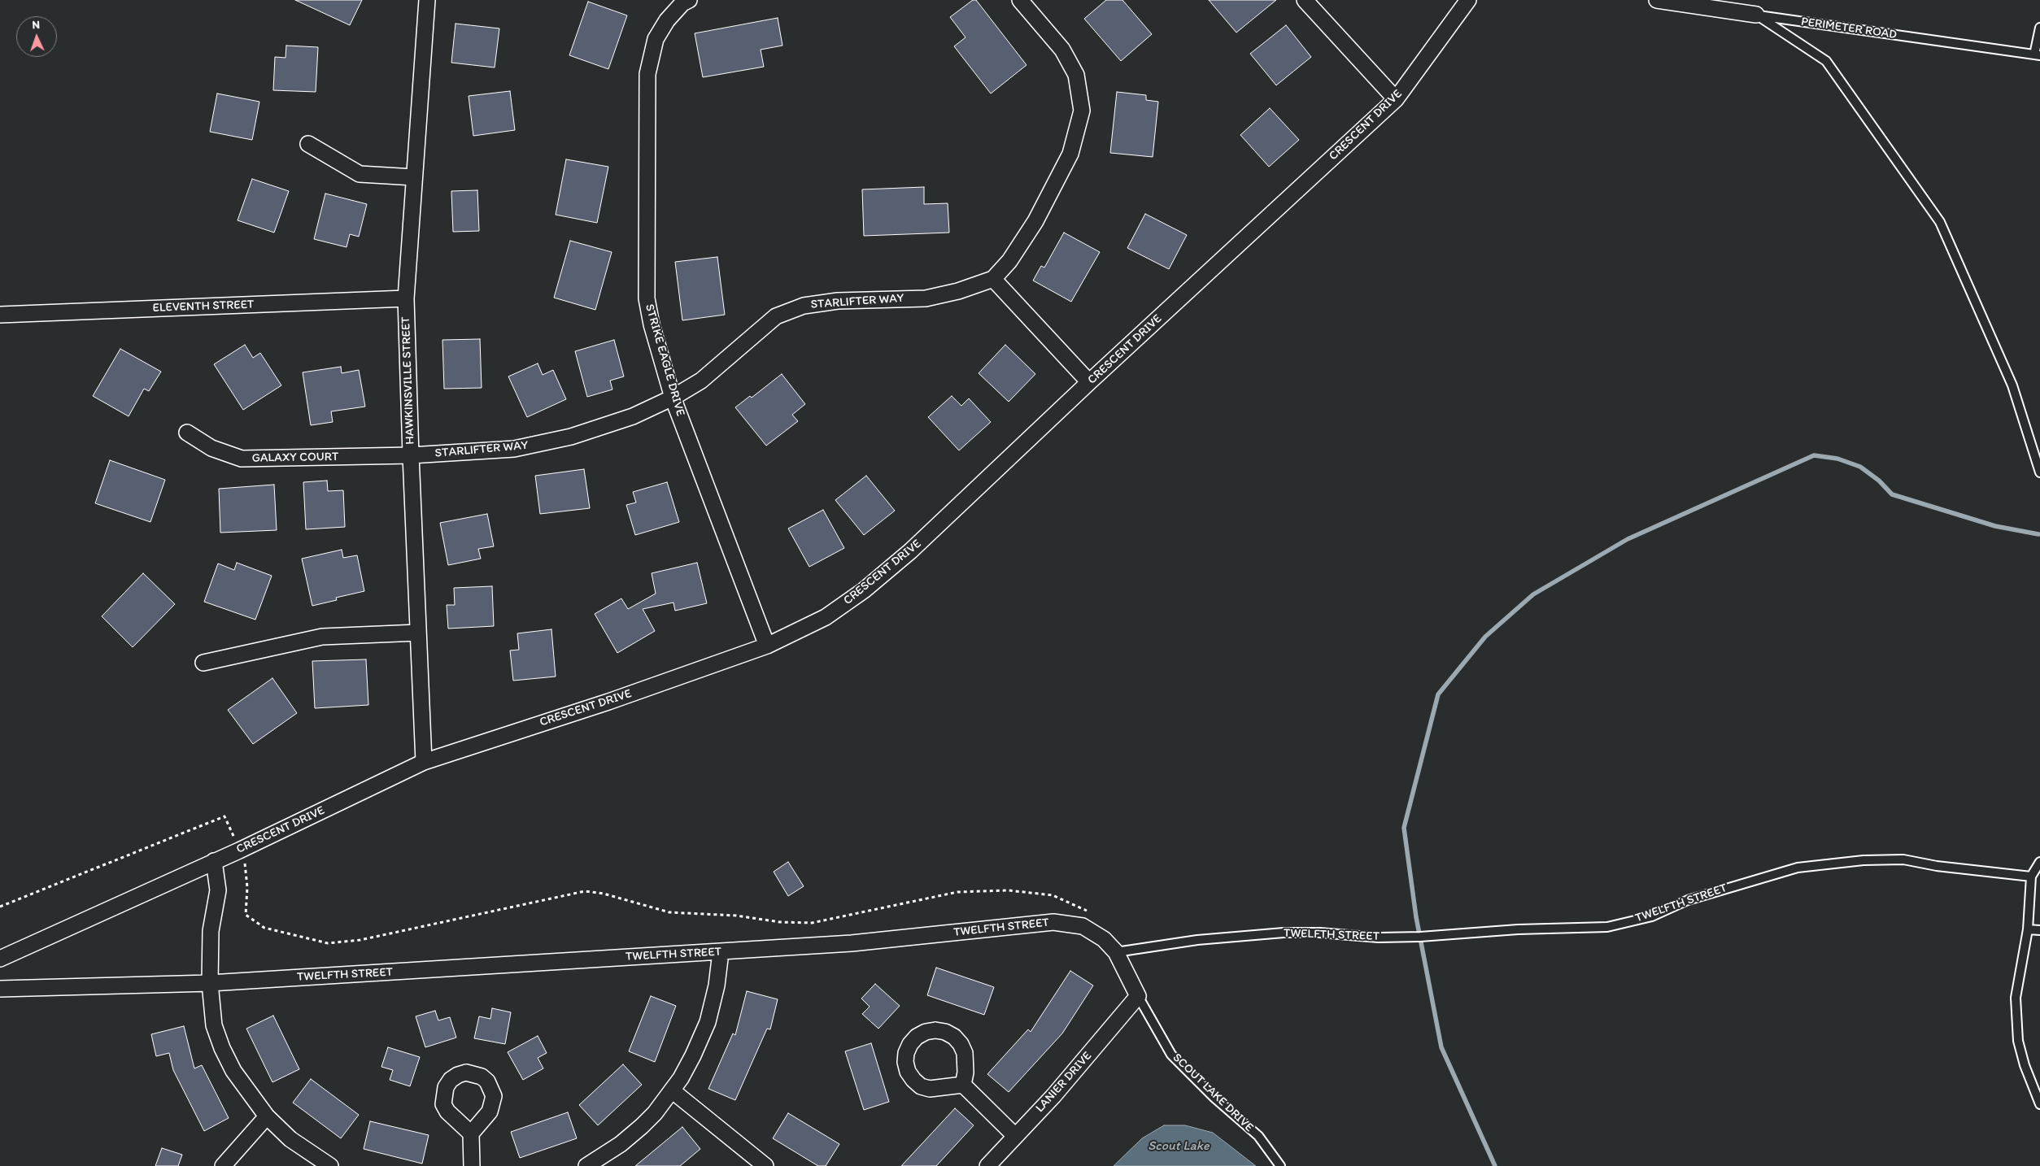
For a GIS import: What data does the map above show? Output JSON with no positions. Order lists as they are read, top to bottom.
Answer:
{
  "streets": {
    "street": [
      "PERIMETER ROAD",
      "CRESCENT DRIVE",
      "STARLIFTER WAY",
      "ELEVENTH STREET",
      "STRIKE EAGLE DRIVE",
      "HAWKINSVILLE STREET",
      "GALAXY COURT",
      "TWELFTH STREET",
      "LANIER DRIVE",
      "SCOUT LAKE DRIVE"
    ]
  },
  "crossings": [
    ["CRESCENT DRIVE", "STRIKE EAGLE DRIVE"],
    ["CRESCENT DRIVE", "HAWKINSVILLE STREET"],
    ["STARLIFTER WAY", "STRIKE EAGLE DRIVE"],
    ["STARLIFTER WAY", "HAWKINSVILLE STREET"],
    ["STARLIFTER WAY", "GALAXY COURT"],
    ["ELEVENTH STREET", "HAWKINSVILLE STREET"],
    ["HAWKINSVILLE STREET", "GALAXY COURT"],
    ["TWELFTH STREET", "SCOUT LAKE DRIVE"],
    ["LANIER DRIVE", "SCOUT LAKE DRIVE"]
  ],
  "water": ["Scout Lake"],
  "north": "top"
}
